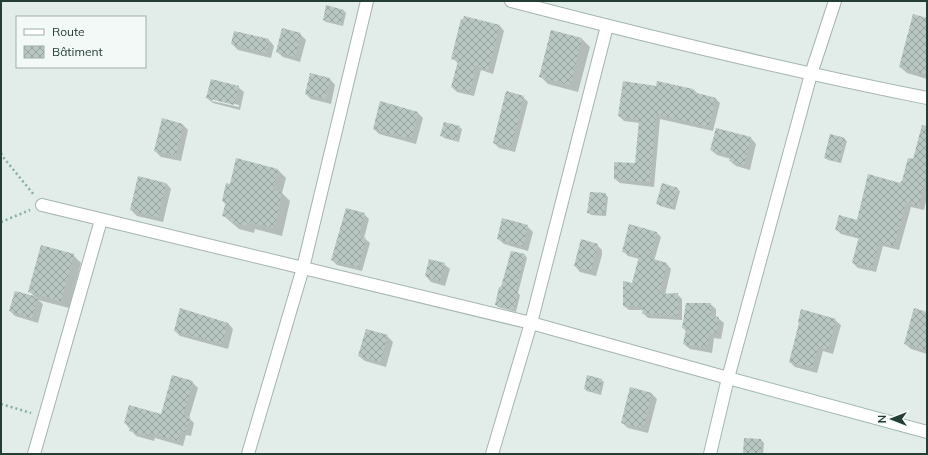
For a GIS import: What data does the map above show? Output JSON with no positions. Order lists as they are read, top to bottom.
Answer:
{
  "legend": ["Route", "Bâtiment"],
  "north": "left"
}
